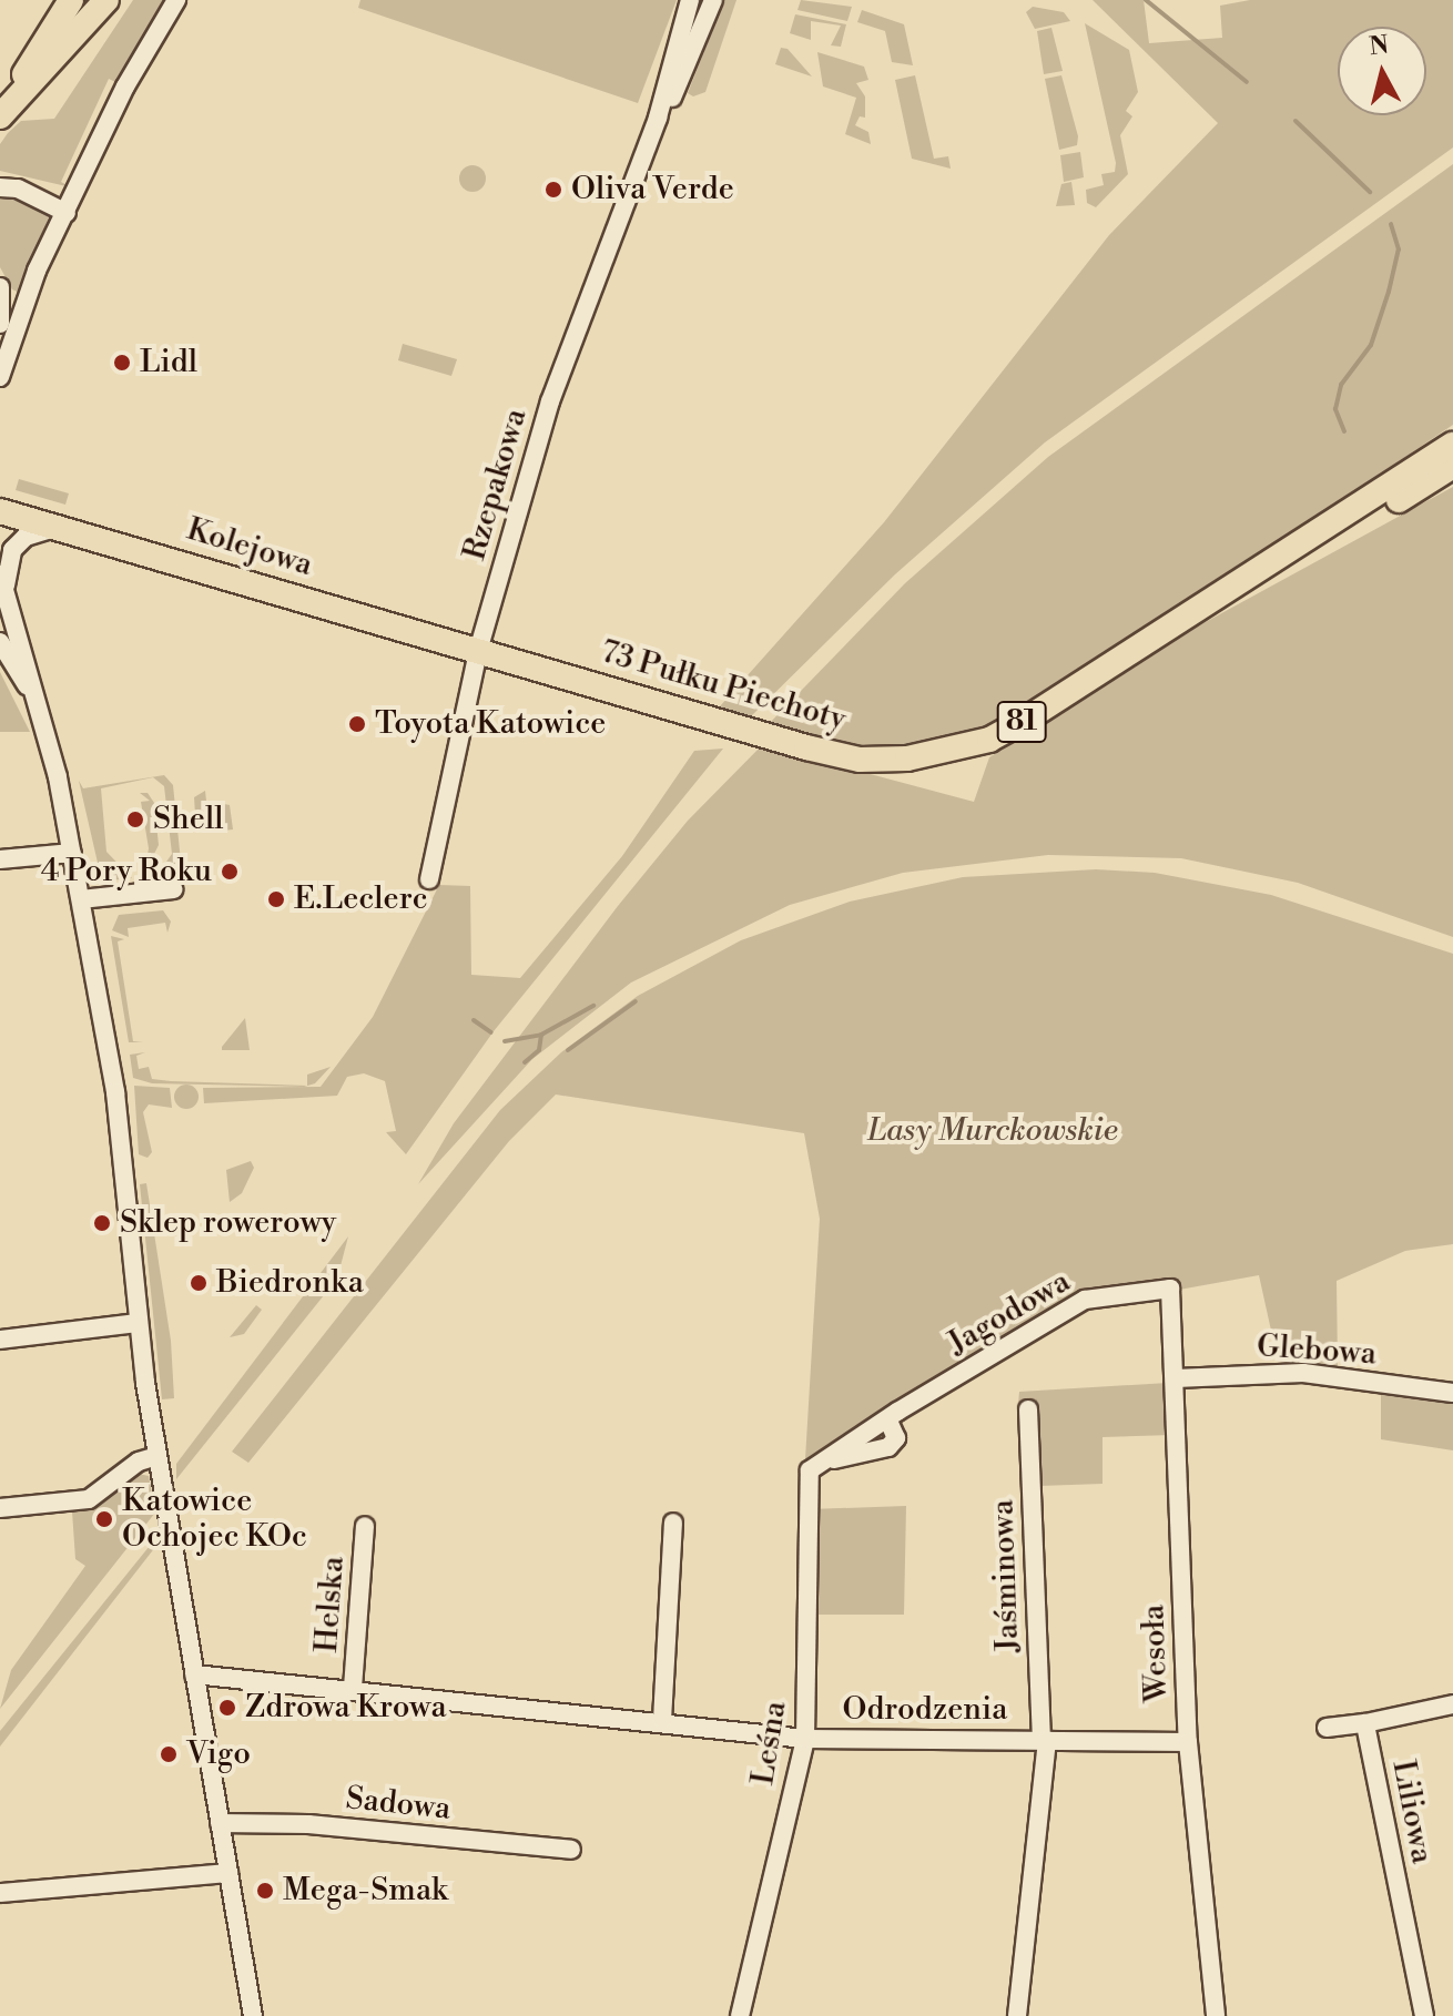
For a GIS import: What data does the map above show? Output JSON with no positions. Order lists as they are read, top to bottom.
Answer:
{
  "streets": {
    "main road": ["Kolejowa", "73 Pułku Piechoty", "81"],
    "street": [
      "Rzepakowa",
      "Jagodowa",
      "Glebowa",
      "Jaśminowa",
      "Helska",
      "Wesoła",
      "Odrodzenia",
      "Leśna",
      "Sadowa",
      "Liliowa"
    ]
  },
  "crossings": [
    ["Rzepakowa", "Kolejowa"],
    ["Rzepakowa", "73 Pułku Piechoty"],
    ["Kolejowa", "73 Pułku Piechoty"],
    ["Jagodowa", "Wesoła"],
    ["Jagodowa", "Leśna"],
    ["Glebowa", "Wesoła"],
    ["Jaśminowa", "Odrodzenia"],
    ["Helska", "Odrodzenia"],
    ["Wesoła", "Odrodzenia"],
    ["Odrodzenia", "Leśna"]
  ],
  "parks": ["Lasy Murckowskie"],
  "places": [
    "Oliva Verde",
    "Lidl",
    "Toyota Katowice",
    "Shell",
    "4 Pory Roku",
    "E.Leclerc",
    "Sklep rowerowy",
    "Biedronka",
    "Katowice Ochojec KOc",
    "Zdrowa Krowa",
    "Vigo",
    "Mega-Smak"
  ],
  "north": "top"
}
